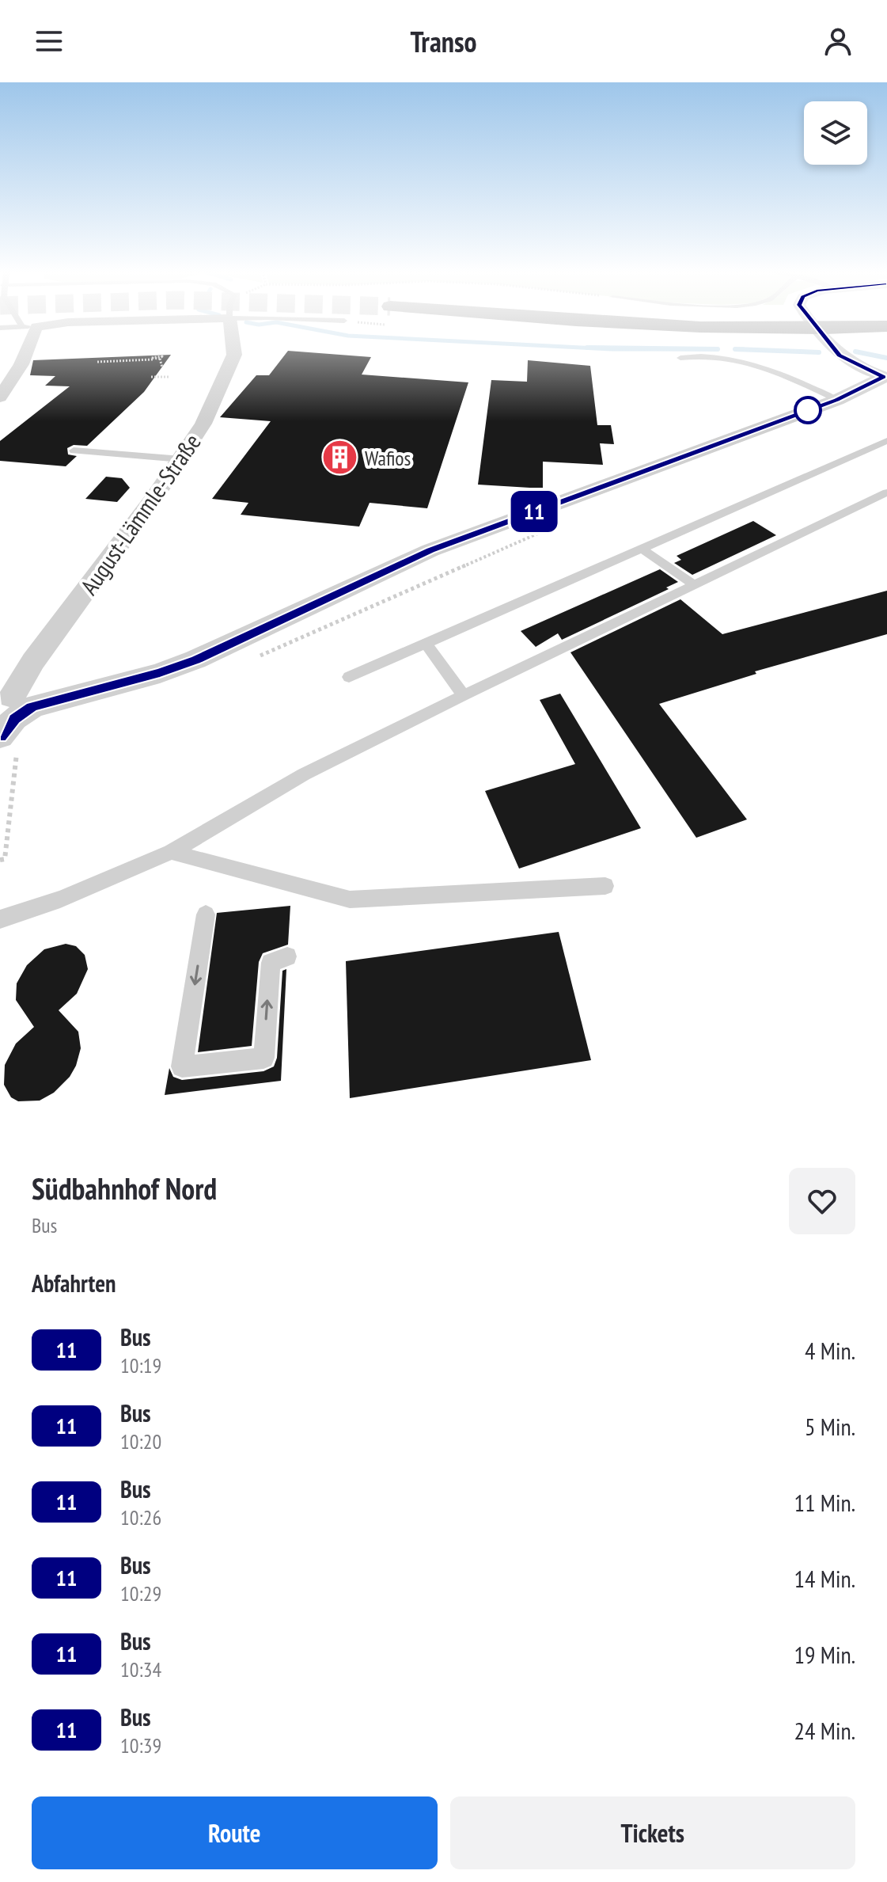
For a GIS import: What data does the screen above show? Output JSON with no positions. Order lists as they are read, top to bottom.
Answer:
{
  "streets": {
    "street": ["August-Lämmle-Straße"]
  },
  "places": {
    "building": ["Wafios"]
  },
  "lines": ["bus line 11"],
  "page": {
    "header": "Transo",
    "on_map": "11",
    "heading": [
      ["Südbahnhof Nord", "Bus"],
      "Abfahrten"
    ],
    "list": [
      {
        "mark": "11",
        "name": "Bus",
        "note": "10:19",
        "value": "4 Min."
      },
      {
        "mark": "11",
        "name": "Bus",
        "note": "10:20",
        "value": "5 Min."
      },
      {
        "mark": "11",
        "name": "Bus",
        "note": "10:26",
        "value": "11 Min."
      },
      {
        "mark": "11",
        "name": "Bus",
        "note": "10:29",
        "value": "14 Min."
      },
      {
        "mark": "11",
        "name": "Bus",
        "note": "10:34",
        "value": "19 Min."
      },
      {
        "mark": "11",
        "name": "Bus",
        "note": "10:39",
        "value": "24 Min."
      }
    ],
    "buttons": ["Route", "Tickets"]
  }
}
